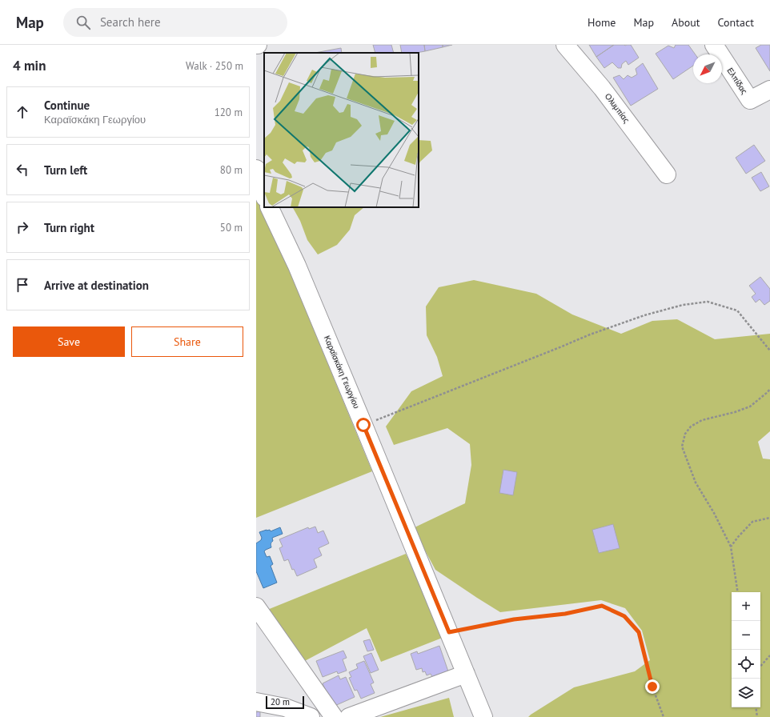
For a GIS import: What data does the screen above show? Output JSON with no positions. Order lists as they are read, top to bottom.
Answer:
{
  "streets": {
    "street": ["Ελπίδας", "Ολυμπίας", "Καραϊσκάκη Γεωργίου"]
  },
  "scale_bar": "20 m",
  "north": "bottom left",
  "page": {
    "header": "Map",
    "search": "Search here",
    "nav": [
      "Home",
      "Map",
      "About",
      "Contact"
    ],
    "heading": ["4 min", "Walk · 250 m"],
    "list": [
      ["Continue", "Καραϊσκάκη Γεωργίου", "120 m"],
      ["Turn left", "80 m"],
      ["Turn right", "50 m"],
      "Arrive at destination"
    ],
    "buttons": ["Save", "Share"],
    "map_buttons": ["+", "−"],
    "scale": "20 m"
  }
}
